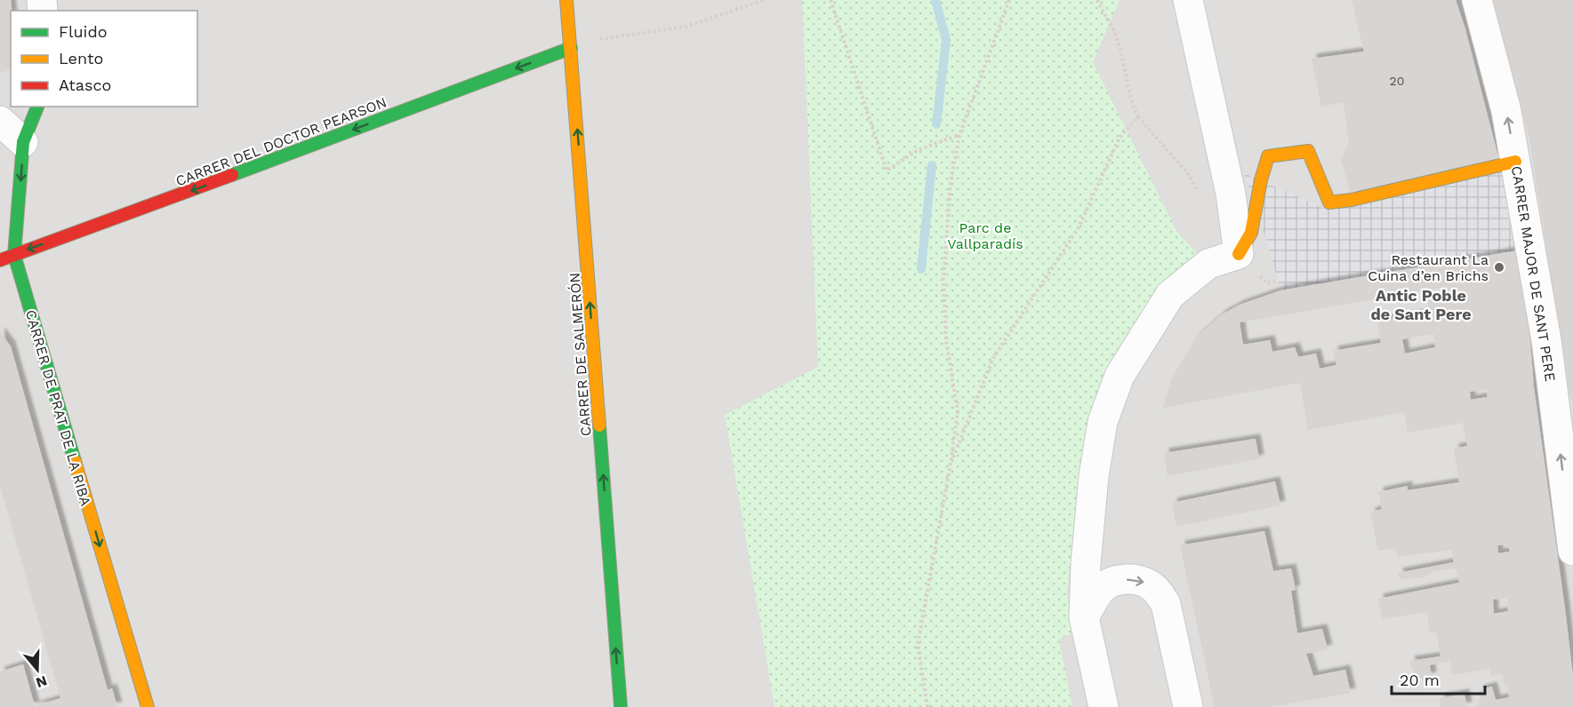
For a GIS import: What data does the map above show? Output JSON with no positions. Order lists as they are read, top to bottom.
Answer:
{
  "streets": {
    "street": [
      "CARRER DEL DOCTOR PEARSON",
      "CARRER MAJOR DE SANT PERE",
      "CARRER DE SALMERÓN",
      "CARRER DE PRAT DE LA RIBA"
    ]
  },
  "crossings": [
    ["CARRER DEL DOCTOR PEARSON", "CARRER DE SALMERÓN"],
    ["CARRER DEL DOCTOR PEARSON", "CARRER DE PRAT DE LA RIBA"]
  ],
  "one_way": [
    "CARRER DEL DOCTOR PEARSON",
    "CARRER MAJOR DE SANT PERE",
    "CARRER DE SALMERÓN",
    "CARRER DE PRAT DE LA RIBA"
  ],
  "districts": ["Antic Poble de Sant Pere"],
  "parks": ["Parc de Vallparadís"],
  "places": ["Restaurant La Cuina d’en Brichs"],
  "house_numbers": ["20"],
  "legend": ["Fluido", "Lento", "Atasco"],
  "scale_bar": "20 m",
  "north": "bottom"
}
